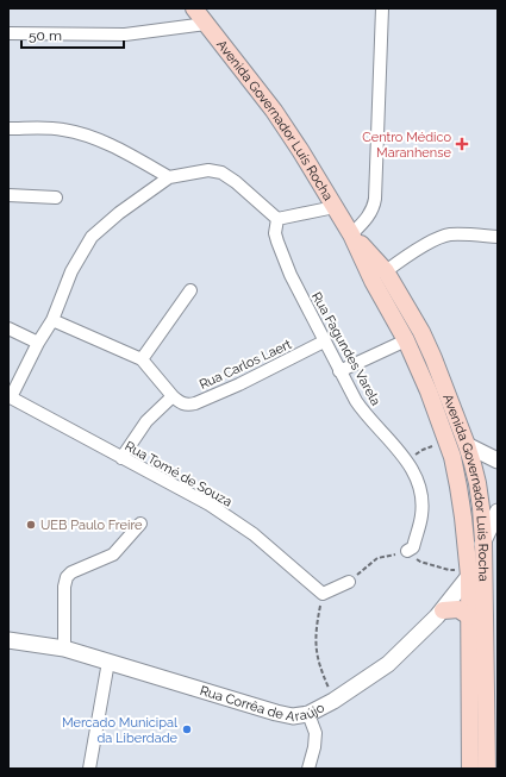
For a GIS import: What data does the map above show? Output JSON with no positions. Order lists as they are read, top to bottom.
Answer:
{
  "streets": {
    "main road": ["Avenida Governador Luís Rocha"],
    "street": [
      "Rua Fagundes Varela",
      "Rua Carlos Laert",
      "Rua Tomé de Souza",
      "Rua Corrêa de Araújo"
    ]
  },
  "crossings": [
    ["Avenida Governador Luís Rocha", "Rua Corrêa de Araújo"],
    ["Rua Fagundes Varela", "Rua Carlos Laert"]
  ],
  "places": {
    "health": ["Centro Médico Maranhense"],
    "other": ["UEB Paulo Freire", "Mercado Municipal da Liberdade"]
  },
  "scale_bar": "50 m"
}
